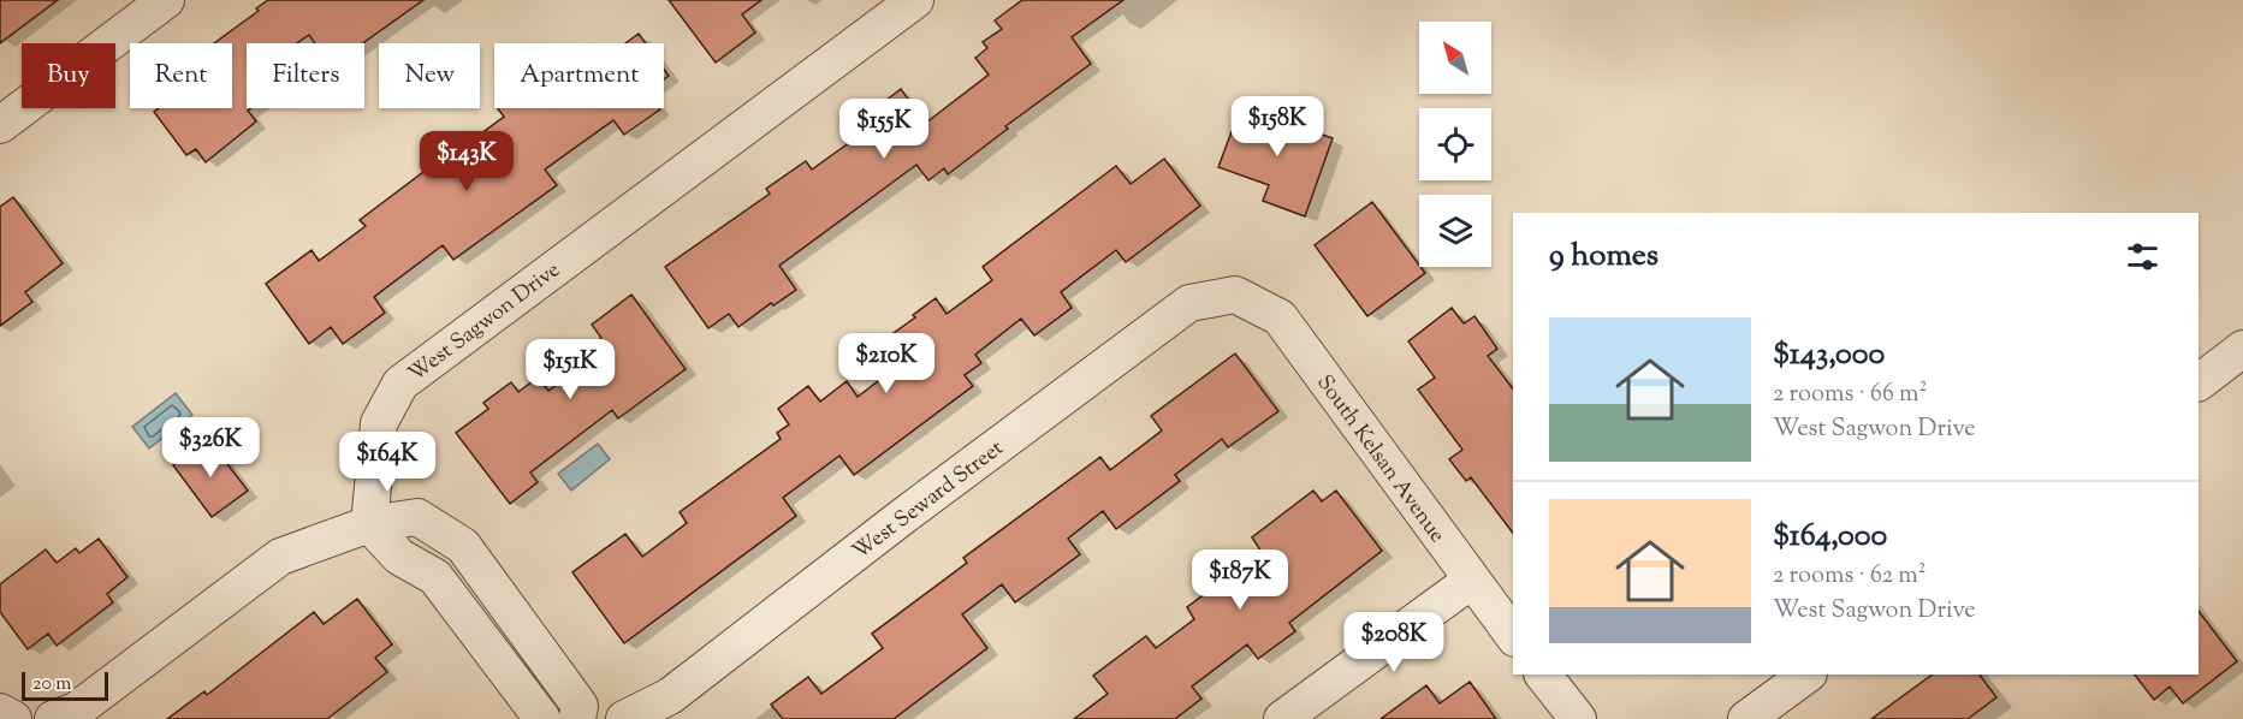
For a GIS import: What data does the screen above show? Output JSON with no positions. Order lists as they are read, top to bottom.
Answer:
{
  "streets": {
    "street": ["West Sagwon Drive", "South Kelsan Avenue", "West Seward Street"]
  },
  "crossings": [
    ["South Kelsan Avenue", "West Seward Street"]
  ],
  "scale_bar": "20 m",
  "north": "top left",
  "page": {
    "chip": [
      "Buy",
      "Rent",
      "Filters",
      "New",
      "Apartment"
    ],
    "price": [
      "$158K",
      "$155K",
      "$143K",
      "$210K",
      "$151K",
      "$326K",
      "$164K",
      "$187K",
      "$208K"
    ],
    "heading": "9 homes",
    "list": [
      {
        "name": "$143,000",
        "note": "2 rooms · 66 m² · West Sagwon Drive"
      },
      {
        "name": "$164,000",
        "note": "2 rooms · 62 m² · West Sagwon Drive"
      }
    ],
    "scale": "20 m"
  }
}
